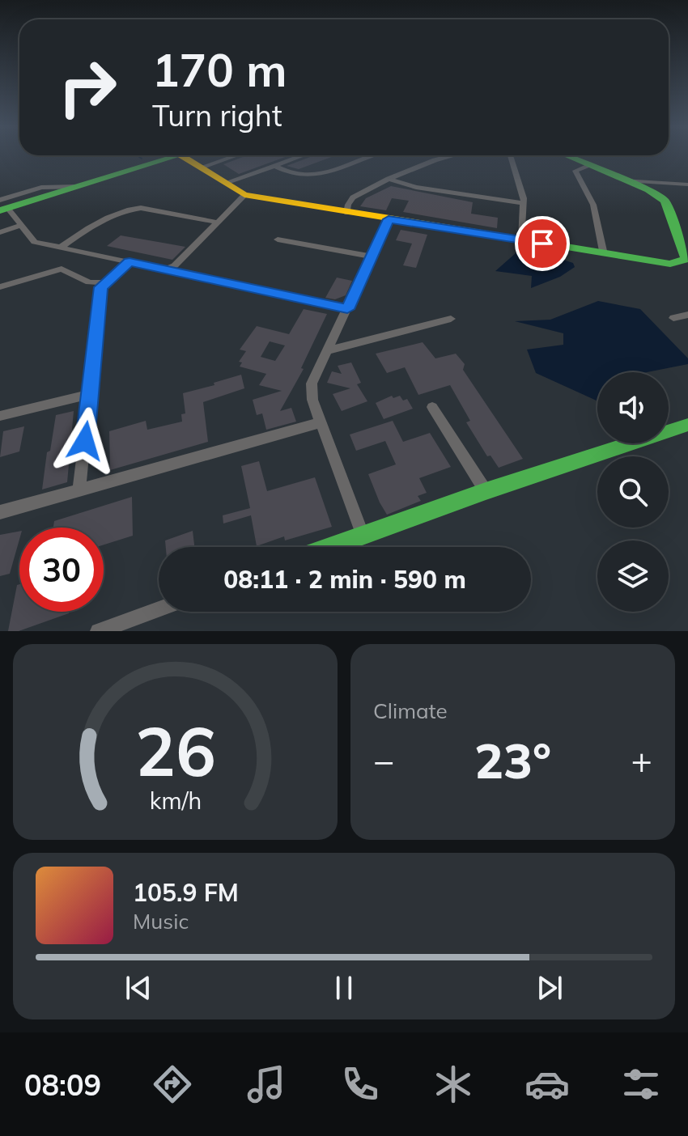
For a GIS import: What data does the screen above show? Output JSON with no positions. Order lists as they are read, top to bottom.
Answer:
{
  "page": {
    "turn": ["170 m", "Turn right"],
    "limit": "30",
    "trip": "08:11 · 2 min · 590 m",
    "tile": "Climate",
    "heat": ["−", "23°", "+"],
    "song": ["105.9 FM", "Music"],
    "tabs": "08:09",
    "gauge": ["26", "km/h"]
  }
}
